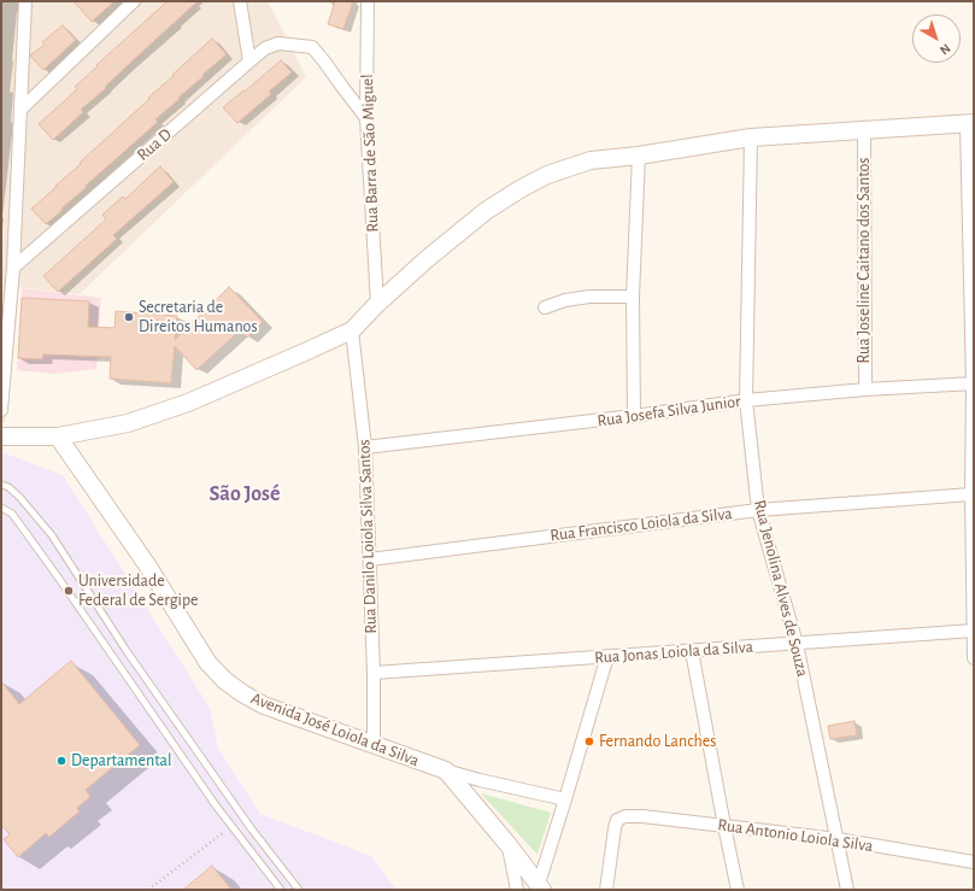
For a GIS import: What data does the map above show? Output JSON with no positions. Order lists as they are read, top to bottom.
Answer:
{
  "streets": {
    "street": [
      "Rua D",
      "Rua Barra de São Miguel",
      "Rua Joseline Caitano dos Santos",
      "Rua Josefa Silva Junior",
      "Rua Francisco Loiola da Silva",
      "Rua Danilo Loiola Silva Santos",
      "Rua Jenolina Alves de Souza",
      "Rua Jonas Loiola da Silva",
      "Avenida José Loiola da Silva",
      "Rua Antonio Loiola Silva"
    ]
  },
  "crossings": [
    ["Rua D", "Rua Barra de São Miguel"],
    ["Rua Joseline Caitano dos Santos", "Rua Josefa Silva Junior"],
    ["Rua Josefa Silva Junior", "Rua Danilo Loiola Silva Santos"],
    ["Rua Josefa Silva Junior", "Rua Jenolina Alves de Souza"],
    ["Rua Francisco Loiola da Silva", "Rua Danilo Loiola Silva Santos"],
    ["Rua Francisco Loiola da Silva", "Rua Jenolina Alves de Souza"],
    ["Rua Danilo Loiola Silva Santos", "Rua Jonas Loiola da Silva"],
    ["Rua Danilo Loiola Silva Santos", "Avenida José Loiola da Silva"],
    ["Rua Jenolina Alves de Souza", "Rua Jonas Loiola da Silva"],
    ["Rua Jenolina Alves de Souza", "Rua Antonio Loiola Silva"]
  ],
  "districts": ["São José"],
  "places": [
    "Secretaria de Direitos Humanos",
    "Universidade Federal de Sergipe",
    "Fernando Lanches",
    "Departamental"
  ],
  "north": "bottom right"
}
